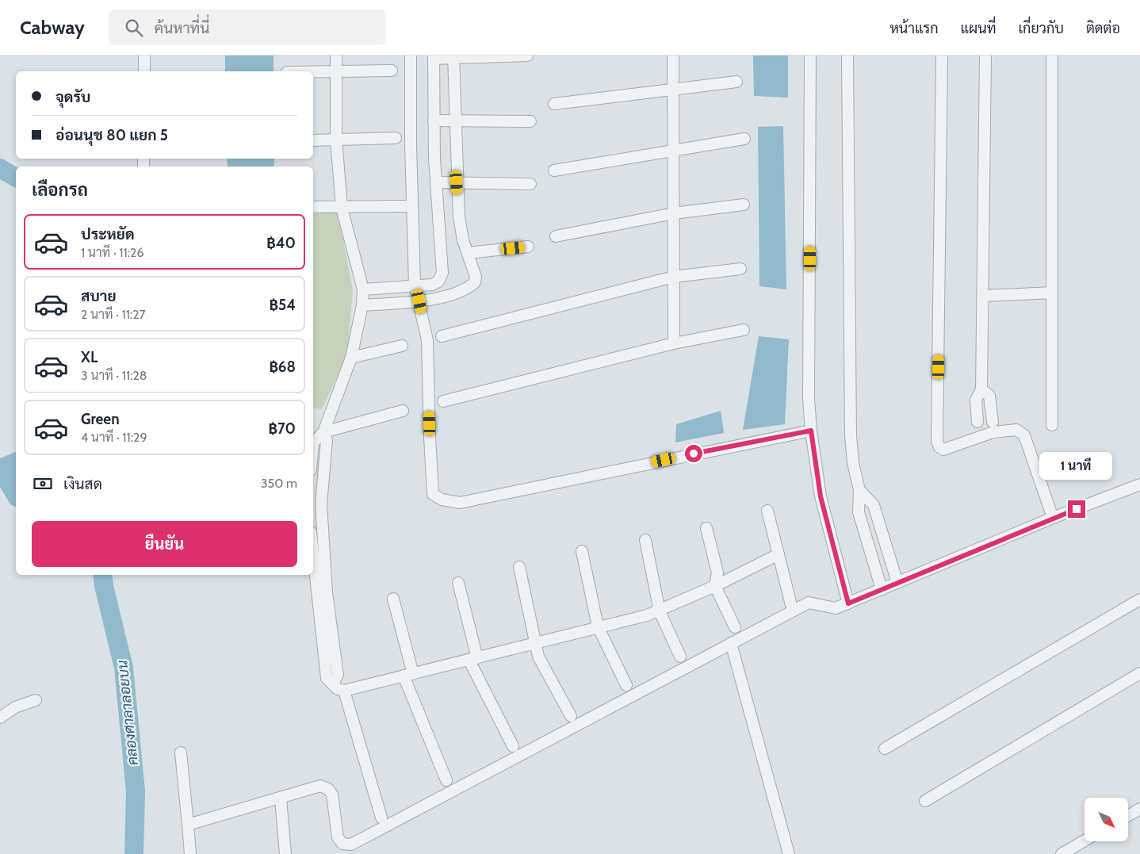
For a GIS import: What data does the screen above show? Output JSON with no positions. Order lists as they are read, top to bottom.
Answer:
{
  "water": ["คลองศาลาลอยบน"],
  "north": "bottom right",
  "page": {
    "header": "Cabway",
    "search": "ค้นหาที่นี่",
    "nav": [
      "หน้าแรก",
      "แผนที่",
      "เกี่ยวกับ",
      "ติดต่อ"
    ],
    "banner": ["จุดรับ", "อ่อนนุช 80 แยก 5"],
    "heading": "เลือกรถ",
    "list": [
      {
        "name": "ประหยัด",
        "note": "1 นาที · 11:26",
        "value": "฿40"
      },
      {
        "name": "สบาย",
        "note": "2 นาที · 11:27",
        "value": "฿54"
      },
      {
        "name": "XL",
        "note": "3 นาที · 11:28",
        "value": "฿68"
      },
      {
        "name": "Green",
        "note": "4 นาที · 11:29",
        "value": "฿70"
      }
    ],
    "bubble": "1 นาที",
    "pay": ["เงินสด", "350 m"],
    "buttons": "ยืนยัน"
  }
}
